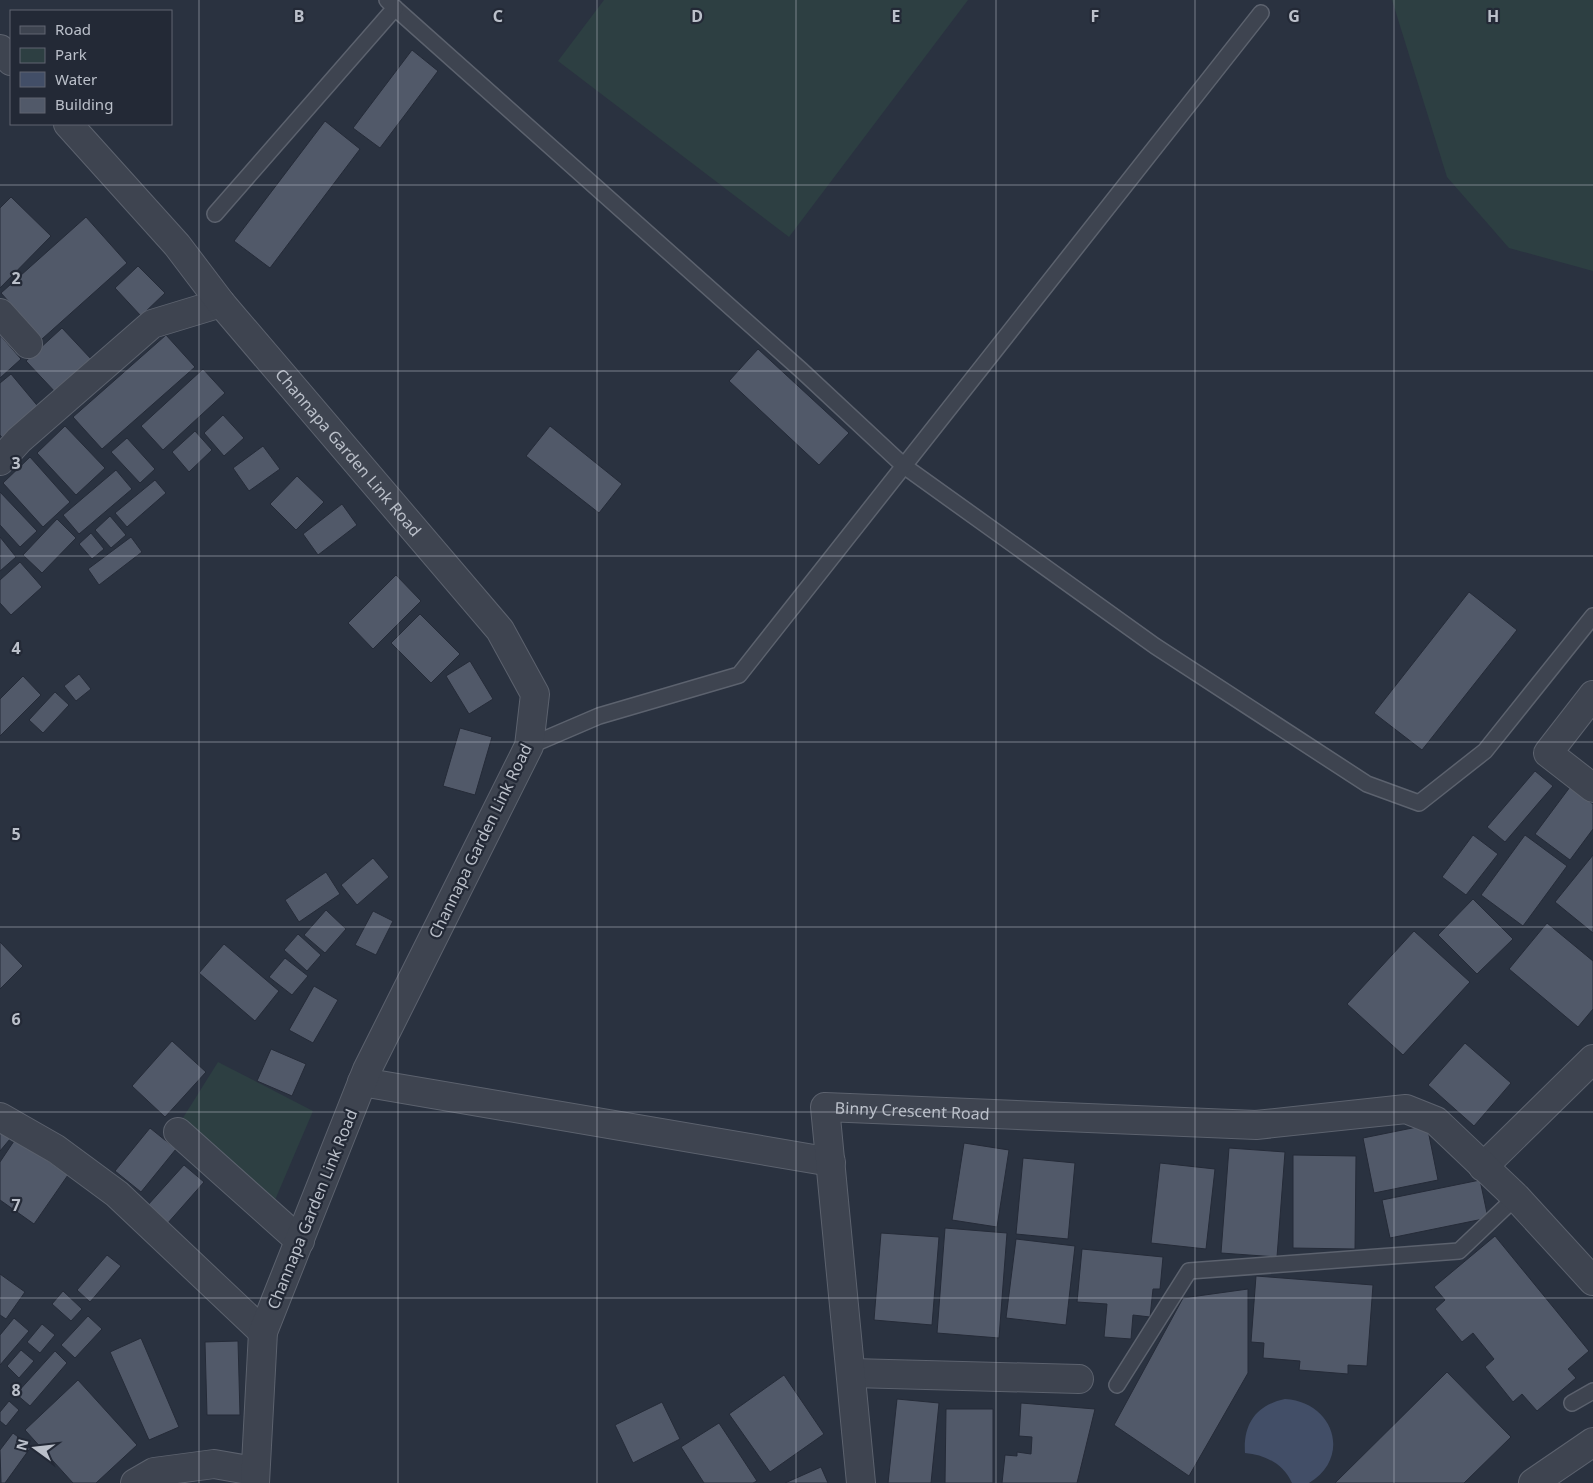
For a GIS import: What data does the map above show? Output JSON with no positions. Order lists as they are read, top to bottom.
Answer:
{
  "streets": {
    "street": ["Channapa Garden Link Road", "Binny Crescent Road"]
  },
  "legend": [
    "Road",
    "Park",
    "Water",
    "Building"
  ],
  "north": "left",
  "grid": {
    "columns": [
      "B",
      "C",
      "D",
      "E",
      "F",
      "G",
      "H"
    ],
    "rows": [
      "2",
      "3",
      "4",
      "5",
      "6",
      "7",
      "8"
    ]
  }
}
